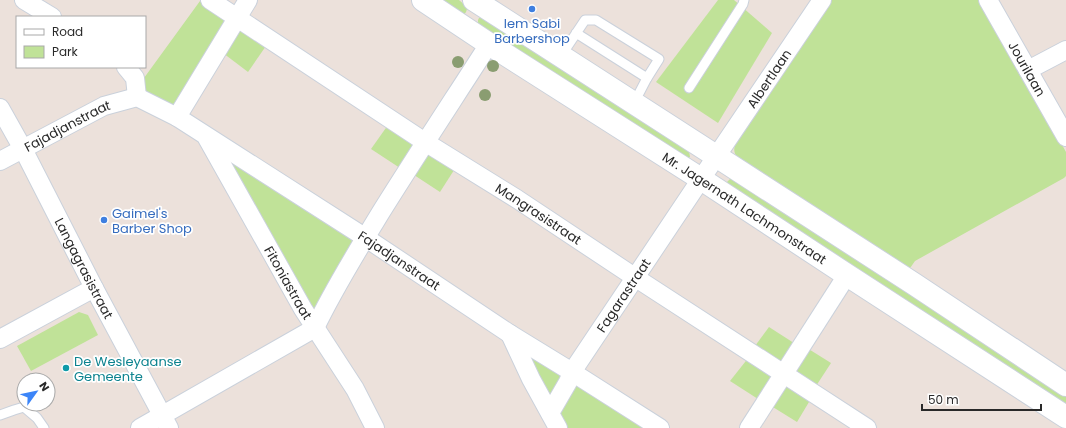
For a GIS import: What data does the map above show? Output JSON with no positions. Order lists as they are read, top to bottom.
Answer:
{
  "streets": {
    "main road": ["Mr. Jagernath Lachmonstraat"],
    "street": [
      "Jourilaan",
      "Albertlaan",
      "Fajadjanstraat",
      "Mangrasistraat",
      "Langagrasistraat",
      "Fitoniastraat",
      "Fagarastraat"
    ]
  },
  "crossings": [
    ["Albertlaan", "Mr. Jagernath Lachmonstraat"],
    ["Albertlaan", "Fagarastraat"],
    ["Fajadjanstraat", "Langagrasistraat"],
    ["Fajadjanstraat", "Fitoniastraat"],
    ["Fajadjanstraat", "Fagarastraat"],
    ["Mr. Jagernath Lachmonstraat", "Fagarastraat"],
    ["Mangrasistraat", "Fagarastraat"]
  ],
  "places": ["Iem Sabi Barbershop", "Gaimel's Barber Shop", "De Wesleyaanse Gemeente"],
  "legend": ["Road", "Park"],
  "scale_bar": "50 m",
  "north": "top right"
}
